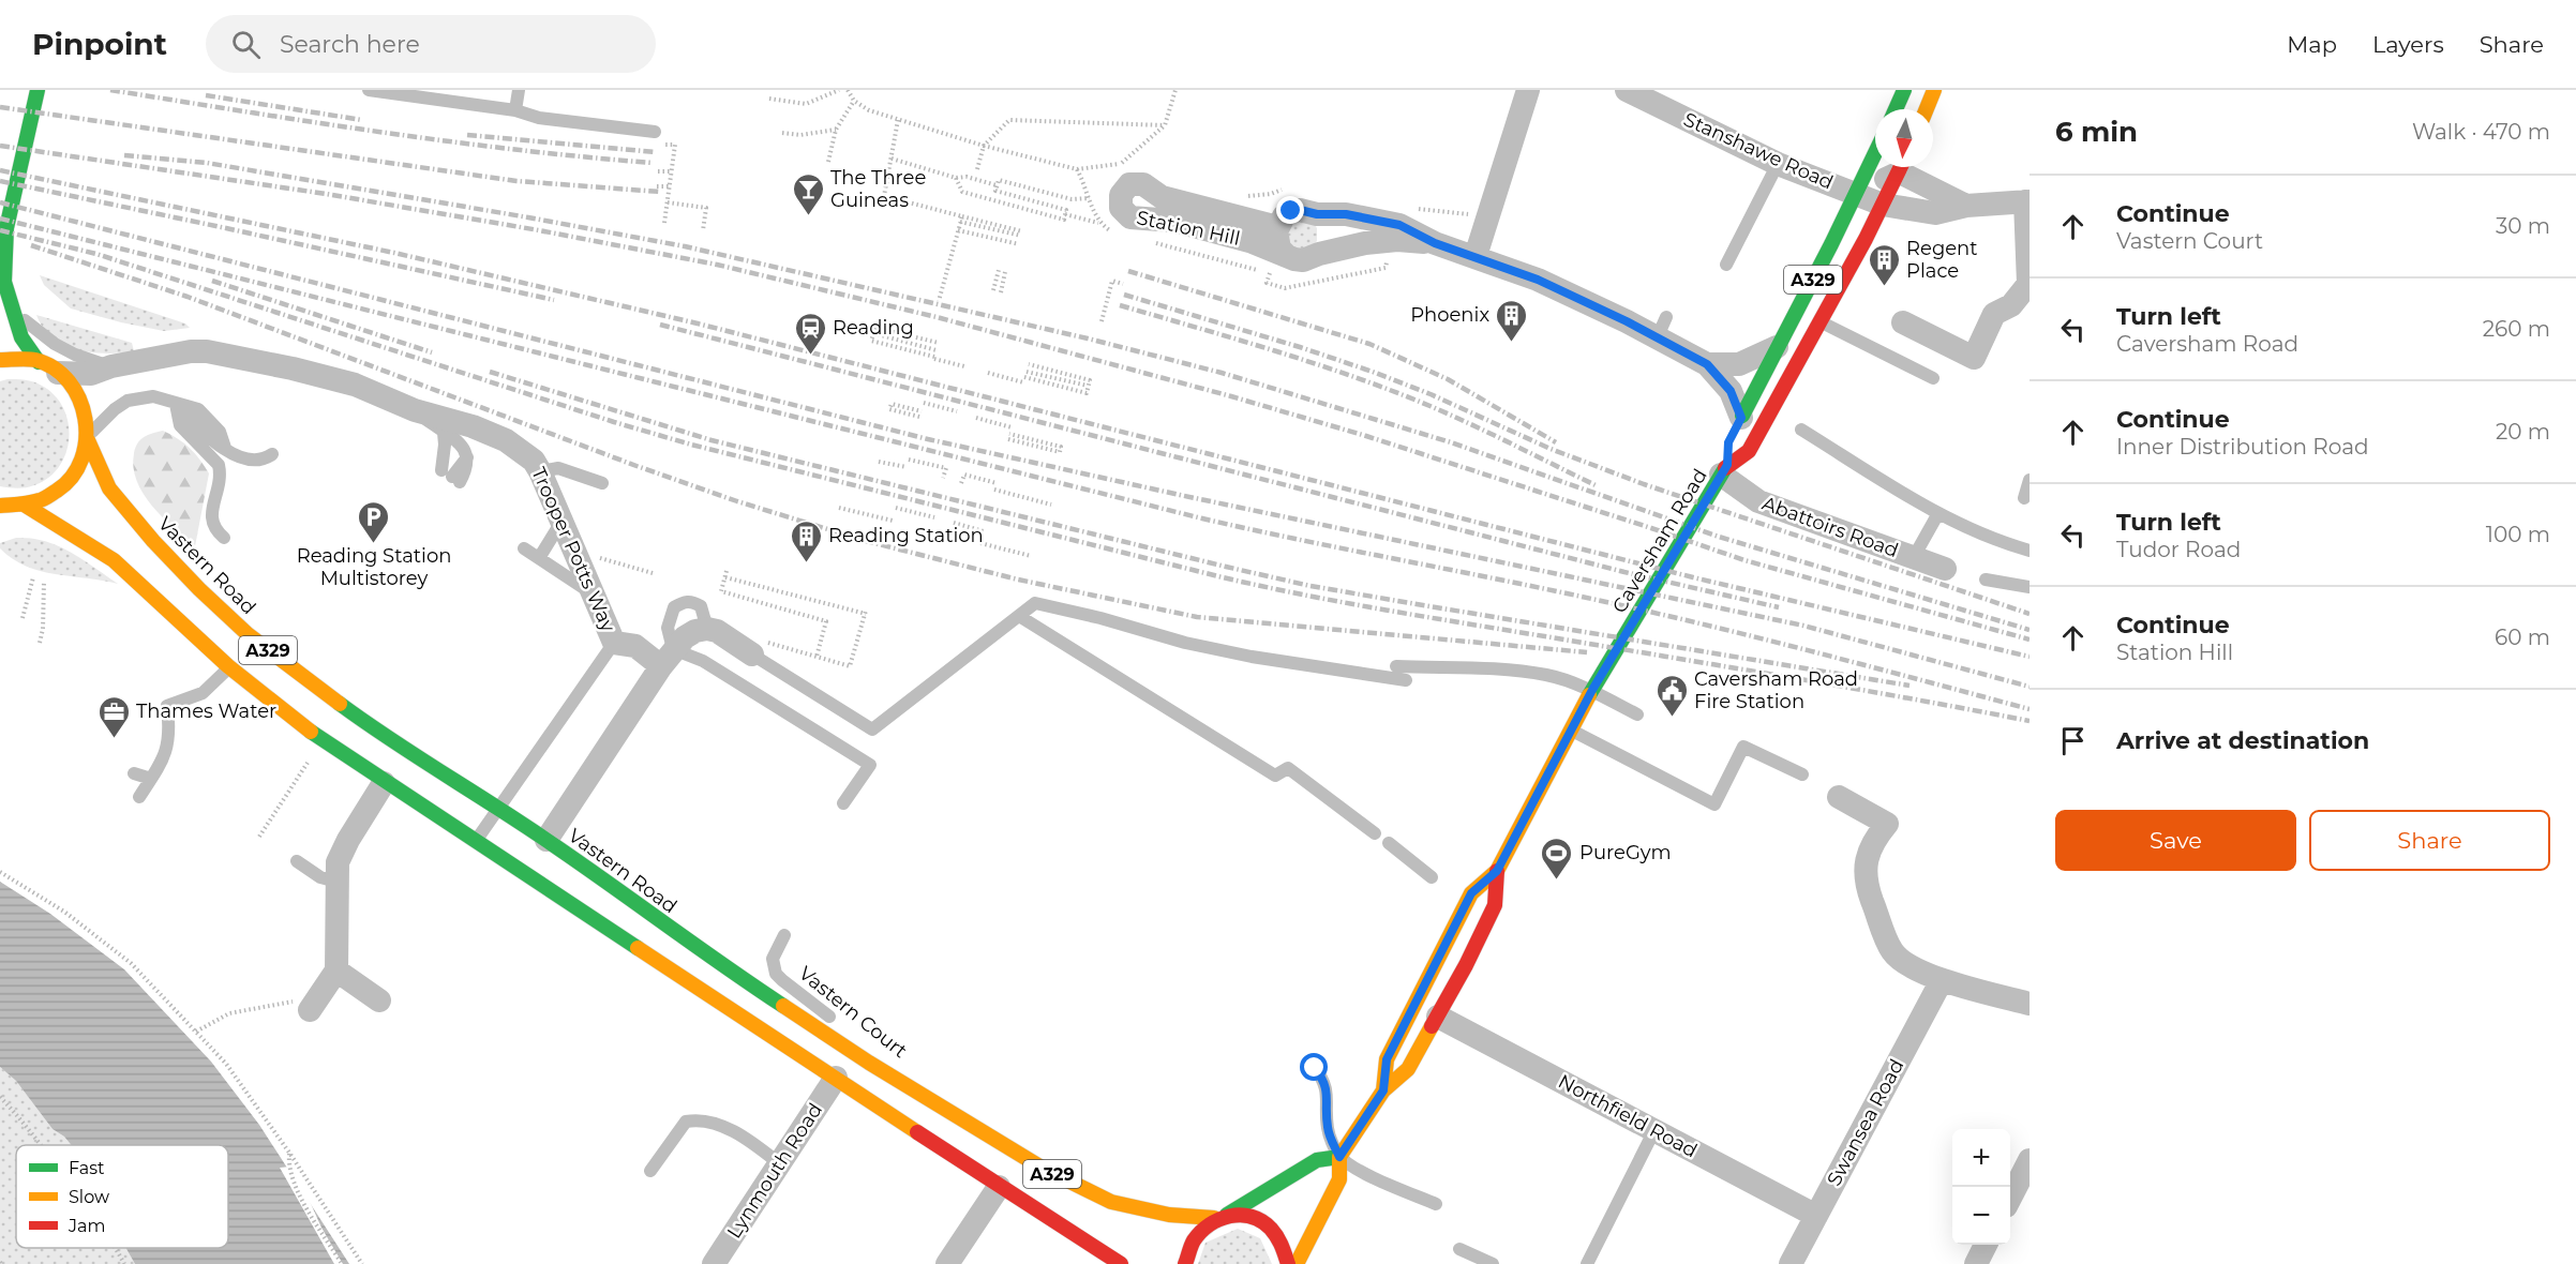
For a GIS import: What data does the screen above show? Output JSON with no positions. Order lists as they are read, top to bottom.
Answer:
{
  "streets": {
    "main road": ["A329", "Caversham Road", "Vastern Road"],
    "street": [
      "Stanshawe Road",
      "Station Hill",
      "Abattoirs Road",
      "Trooper Potts Way",
      "Northfield Road",
      "Swansea Road",
      "Lynmouth Road"
    ],
    "lane": ["Vastern Court"]
  },
  "crossings": [
    ["Stanshawe Road", "A329"],
    ["Stanshawe Road", "Caversham Road"],
    ["A329", "Abattoirs Road"],
    ["A329", "Caversham Road"],
    ["A329", "Lynmouth Road"],
    ["Abattoirs Road", "Caversham Road"],
    ["Caversham Road", "Northfield Road"],
    ["Trooper Potts Way", "Vastern Road"],
    ["Vastern Road", "Vastern Court"],
    ["Northfield Road", "Swansea Road"]
  ],
  "places": {
    "bar": ["The Three Guineas"],
    "building": ["Regent Place", "Phoenix", "Reading Station"],
    "station": ["Reading"],
    "parking": ["Reading Station Multistorey"],
    "public building": ["Caversham Road Fire Station"],
    "office": ["Thames Water"],
    "sports": ["PureGym"]
  },
  "legend": ["Fast", "Slow", "Jam"],
  "north": "bottom",
  "page": {
    "header": "Pinpoint",
    "search": "Search here",
    "nav": ["Map", "Layers", "Share"],
    "heading": ["6 min", "Walk · 470 m"],
    "list": [
      ["Continue", "Vastern Court", "30 m"],
      ["Turn left", "Caversham Road", "260 m"],
      ["Continue", "Inner Distribution Road", "20 m"],
      ["Turn left", "Tudor Road", "100 m"],
      ["Continue", "Station Hill", "60 m"],
      "Arrive at destination"
    ],
    "buttons": ["Save", "Share"],
    "map_buttons": ["+", "−"]
  }
}
